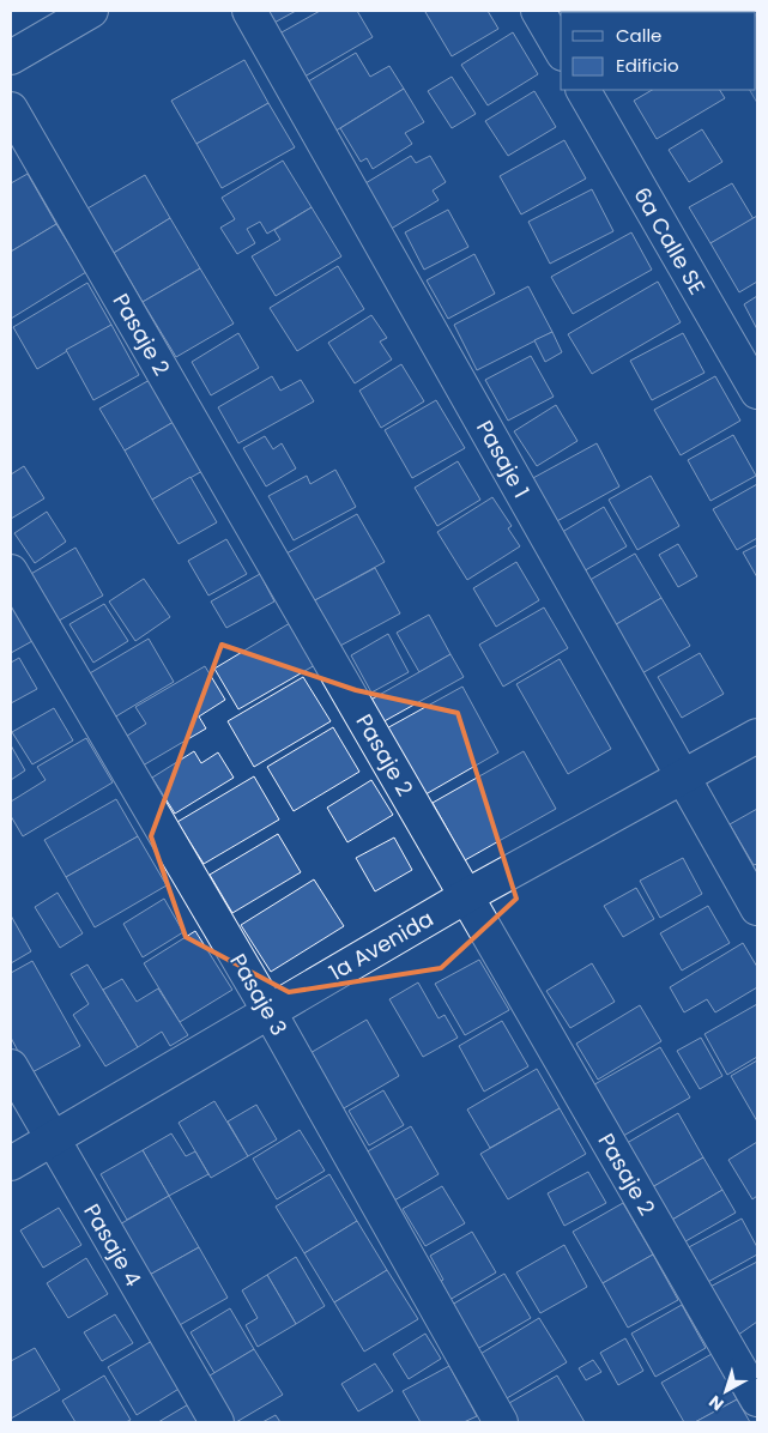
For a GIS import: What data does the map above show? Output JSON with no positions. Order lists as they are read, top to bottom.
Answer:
{
  "streets": {
    "street": [
      "6a Calle SE",
      "Pasaje 2",
      "Pasaje 1",
      "1a Avenida",
      "Pasaje 3",
      "Pasaje 4"
    ]
  },
  "crossings": [
    ["Pasaje 2", "1a Avenida"],
    ["Pasaje 1", "1a Avenida"],
    ["1a Avenida", "Pasaje 3"],
    ["1a Avenida", "Pasaje 4"]
  ],
  "legend": ["Calle", "Edificio"],
  "north": "bottom left"
}
